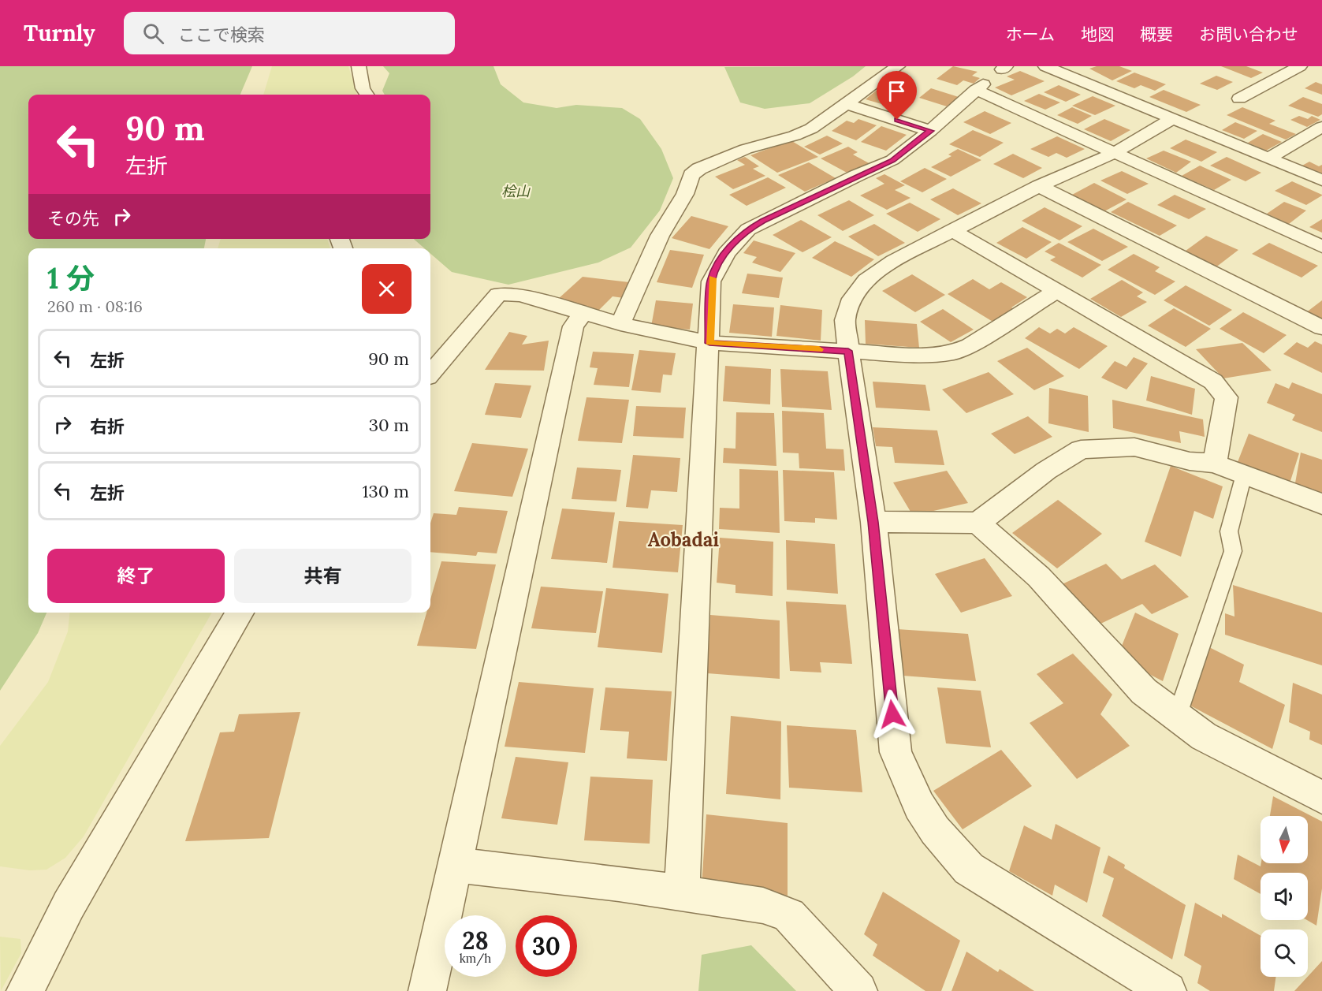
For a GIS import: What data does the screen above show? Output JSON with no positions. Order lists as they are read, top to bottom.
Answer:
{
  "districts": ["Aobadai"],
  "parks": ["桧山"],
  "north": "bottom",
  "page": {
    "header": "Turnly",
    "search": "ここで検索",
    "nav": [
      "ホーム",
      "地図",
      "概要",
      "お問い合わせ"
    ],
    "turn": ["90 m", "左折"],
    "then": "その先",
    "heading": ["1 分", "260 m · 08:16"],
    "list": [
      {
        "name": "左折",
        "value": "90 m"
      },
      {
        "name": "右折",
        "value": "30 m"
      },
      {
        "name": "左折",
        "value": "130 m"
      }
    ],
    "buttons": ["終了", "共有"],
    "speed": "28 km/h",
    "limit": "30"
  }
}
